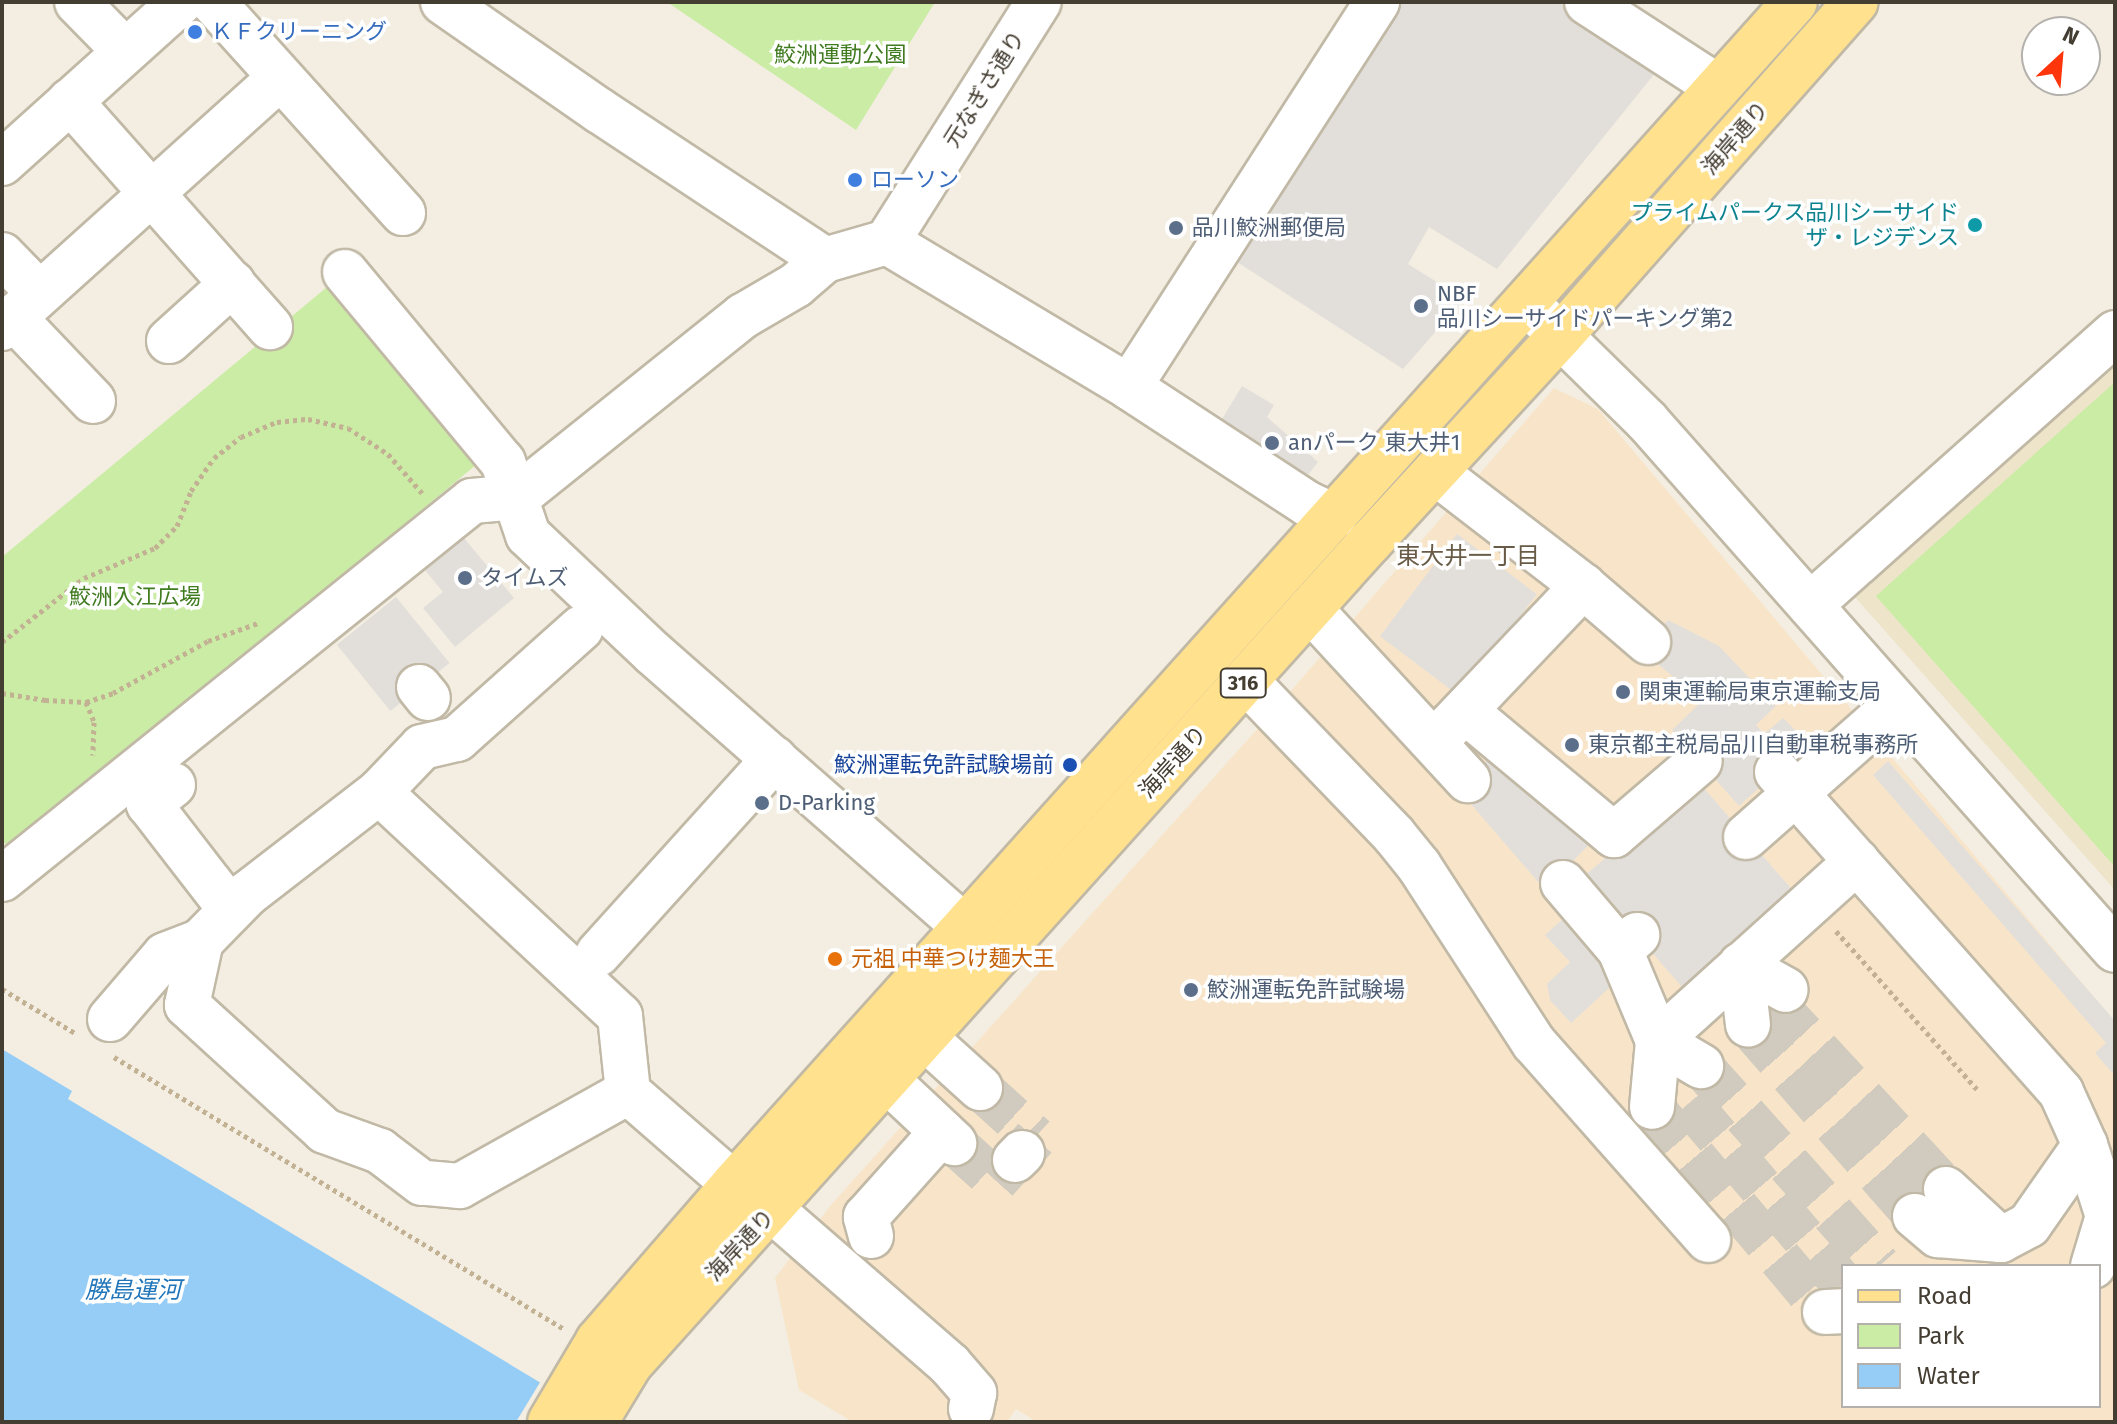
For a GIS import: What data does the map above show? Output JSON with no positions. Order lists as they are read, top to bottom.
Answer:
{
  "streets": {
    "main road": ["海岸通り", "316"],
    "street": ["元なぎさ通り"]
  },
  "districts": ["東大井一丁目"],
  "water": ["勝島運河"],
  "parks": ["鮫洲運動公園", "鮫洲入江広場"],
  "places": [
    "ＫＦクリーニング",
    "ローソン",
    "プライムパークス品川シーサイド ザ・レジデンス",
    "品川鮫洲郵便局",
    "NBF 品川シーサイドパーキング第2",
    "anパーク 東大井1",
    "タイムズ",
    "関東運輸局東京運輸支局",
    "東京都主税局品川自動車税事務所",
    "鮫洲運転免許試験場前",
    "D-Parking",
    "元祖 中華つけ麺大王",
    "鮫洲運転免許試験場"
  ],
  "legend": ["Road", "Park", "Water"],
  "north": "top right"
}
